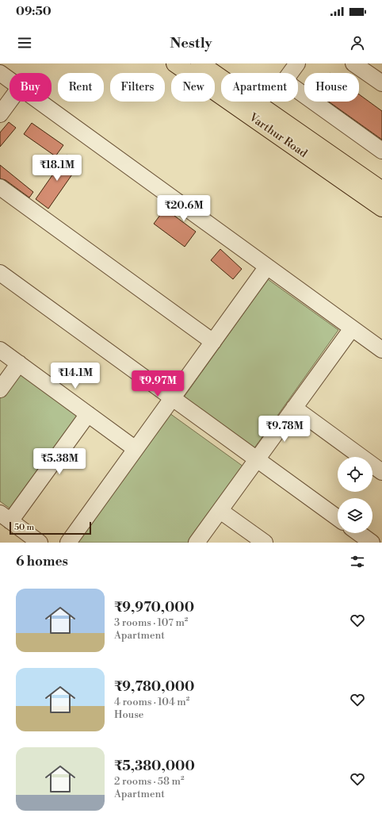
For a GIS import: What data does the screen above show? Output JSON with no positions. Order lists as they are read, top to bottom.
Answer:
{
  "streets": {
    "main road": ["Varthur Road"]
  },
  "scale_bar": "50 m",
  "page": {
    "status": "09:50",
    "header": "Nestly",
    "chip": [
      "Buy",
      "Rent",
      "Filters",
      "New",
      "Apartment",
      "House"
    ],
    "price": [
      "₹18.1M",
      "₹20.6M",
      "₹14.1M",
      "₹9.97M",
      "₹9.78M",
      "₹5.38M"
    ],
    "scale": "50 m",
    "heading": "6 homes",
    "list": [
      {
        "name": "₹9,970,000",
        "note": "3 rooms · 107 m² · Apartment"
      },
      {
        "name": "₹9,780,000",
        "note": "4 rooms · 104 m² · House"
      },
      {
        "name": "₹5,380,000",
        "note": "2 rooms · 58 m² · Apartment"
      }
    ]
  }
}
